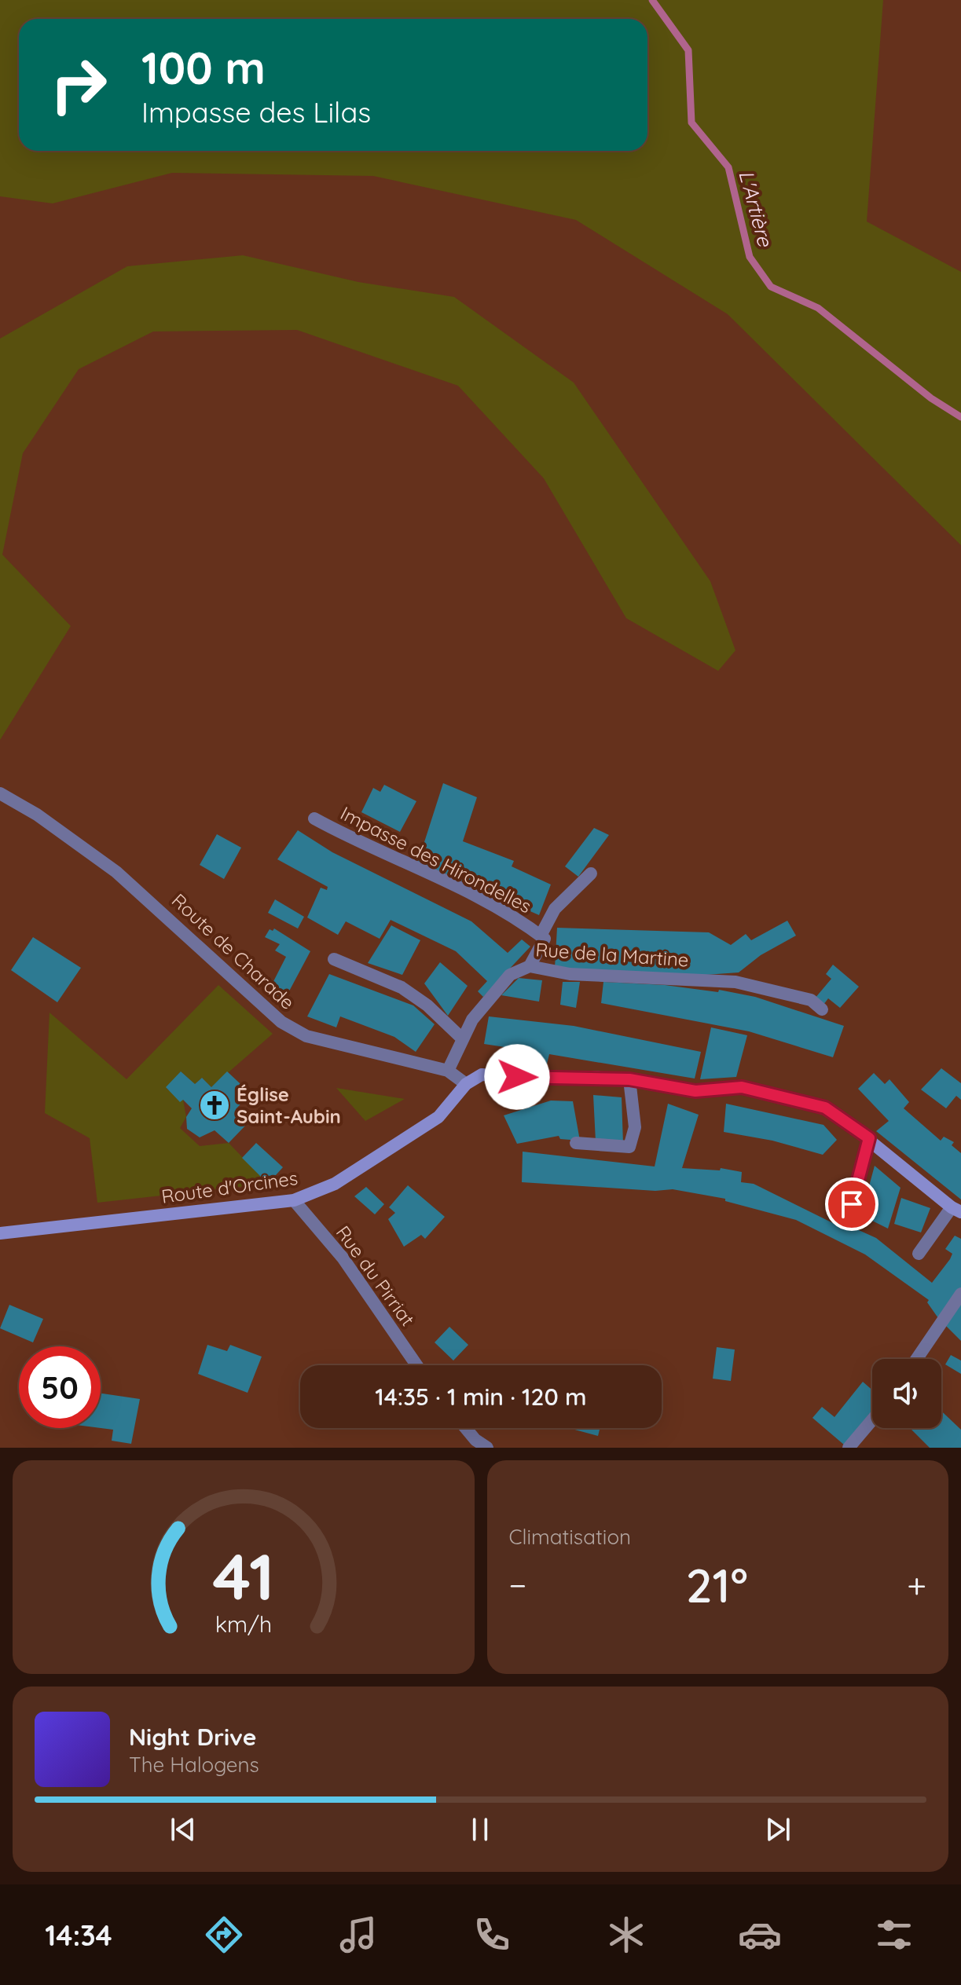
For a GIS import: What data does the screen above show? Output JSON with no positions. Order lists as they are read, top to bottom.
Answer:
{
  "streets": {
    "main road": ["Route d'Orcines"],
    "street": [
      "Impasse des Hirondelles",
      "Route de Charade",
      "Rue de la Martine",
      "Rue du Pirriat"
    ]
  },
  "crossings": [
    ["Impasse des Hirondelles", "Rue de la Martine"],
    ["Route de Charade", "Rue de la Martine"],
    ["Route de Charade", "Route d'Orcines"],
    ["Route d'Orcines", "Rue du Pirriat"]
  ],
  "water": ["L'Artière"],
  "places": {
    "church": ["Église Saint-Aubin"]
  },
  "page": {
    "turn": ["100 m", "Impasse des Lilas"],
    "limit": "50",
    "trip": "14:35 · 1 min · 120 m",
    "tile": "Climatisation",
    "heat": ["−", "21°", "+"],
    "song": ["Night Drive", "The Halogens"],
    "tabs": "14:34",
    "gauge": ["41", "km/h"]
  }
}
